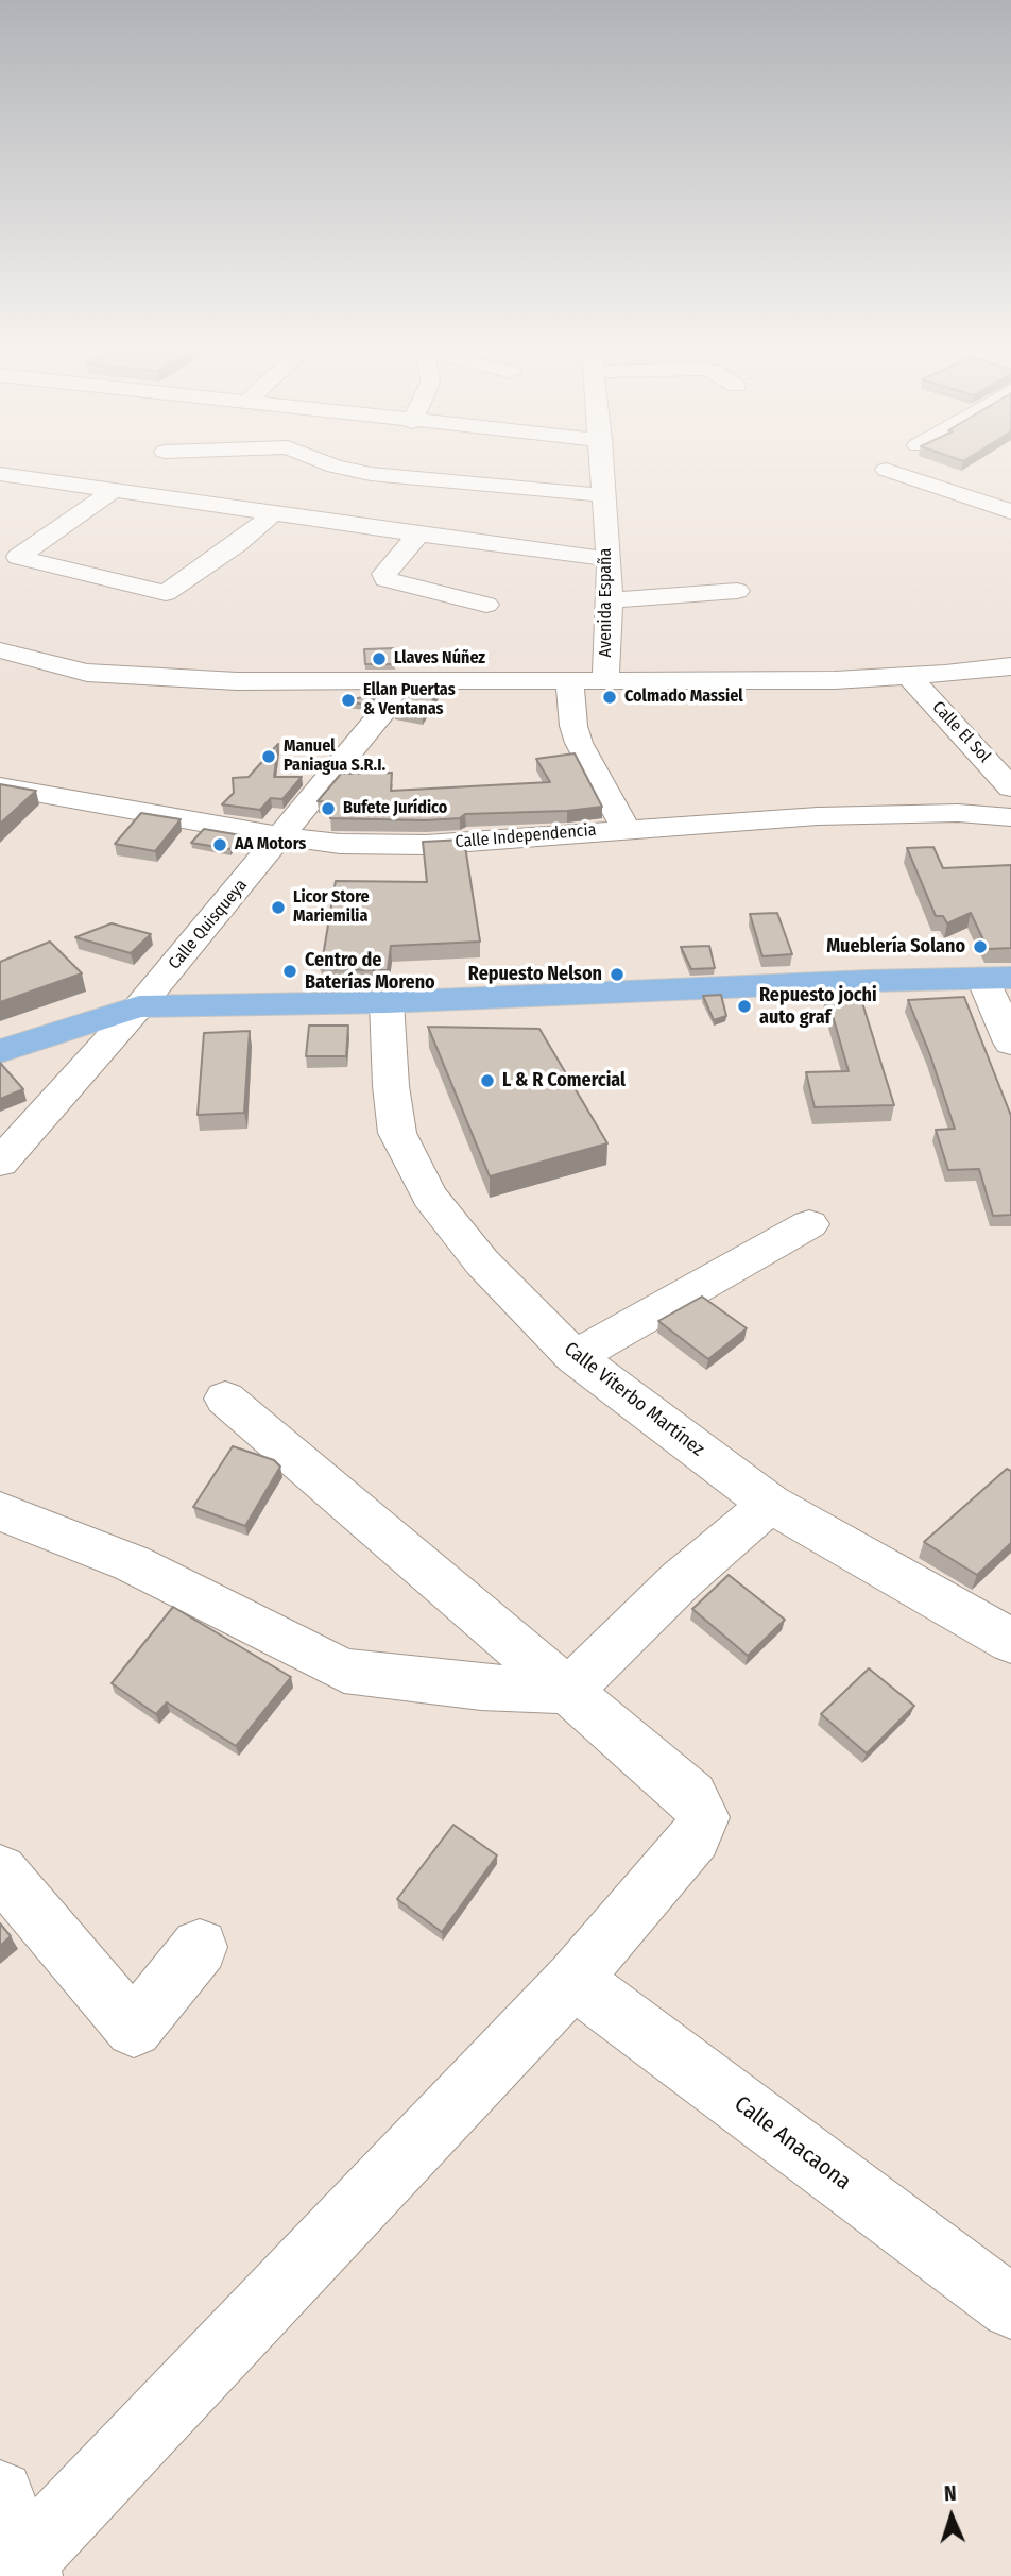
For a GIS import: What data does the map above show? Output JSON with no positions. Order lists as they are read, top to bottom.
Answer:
{
  "streets": {
    "street": [
      "Avenida España",
      "Calle El Sol",
      "Calle Independencia",
      "Calle Quisqueya",
      "Calle Viterbo Martínez",
      "Calle Anacaona"
    ]
  },
  "crossings": [
    ["Calle Independencia", "Calle Quisqueya"]
  ],
  "places": [
    "Llaves Núñez",
    "Colmado Massiel",
    "Ellan Puertas & Ventanas",
    "Manuel Paniagua S.R.I.",
    "Bufete Jurídico",
    "AA Motors",
    "Licor Store Mariemilia",
    "Mueblería Solano",
    "Centro de Baterías Moreno",
    "Repuesto Nelson",
    "Repuesto jochi auto graf",
    "L & R Comercial"
  ],
  "north": "top"
}
